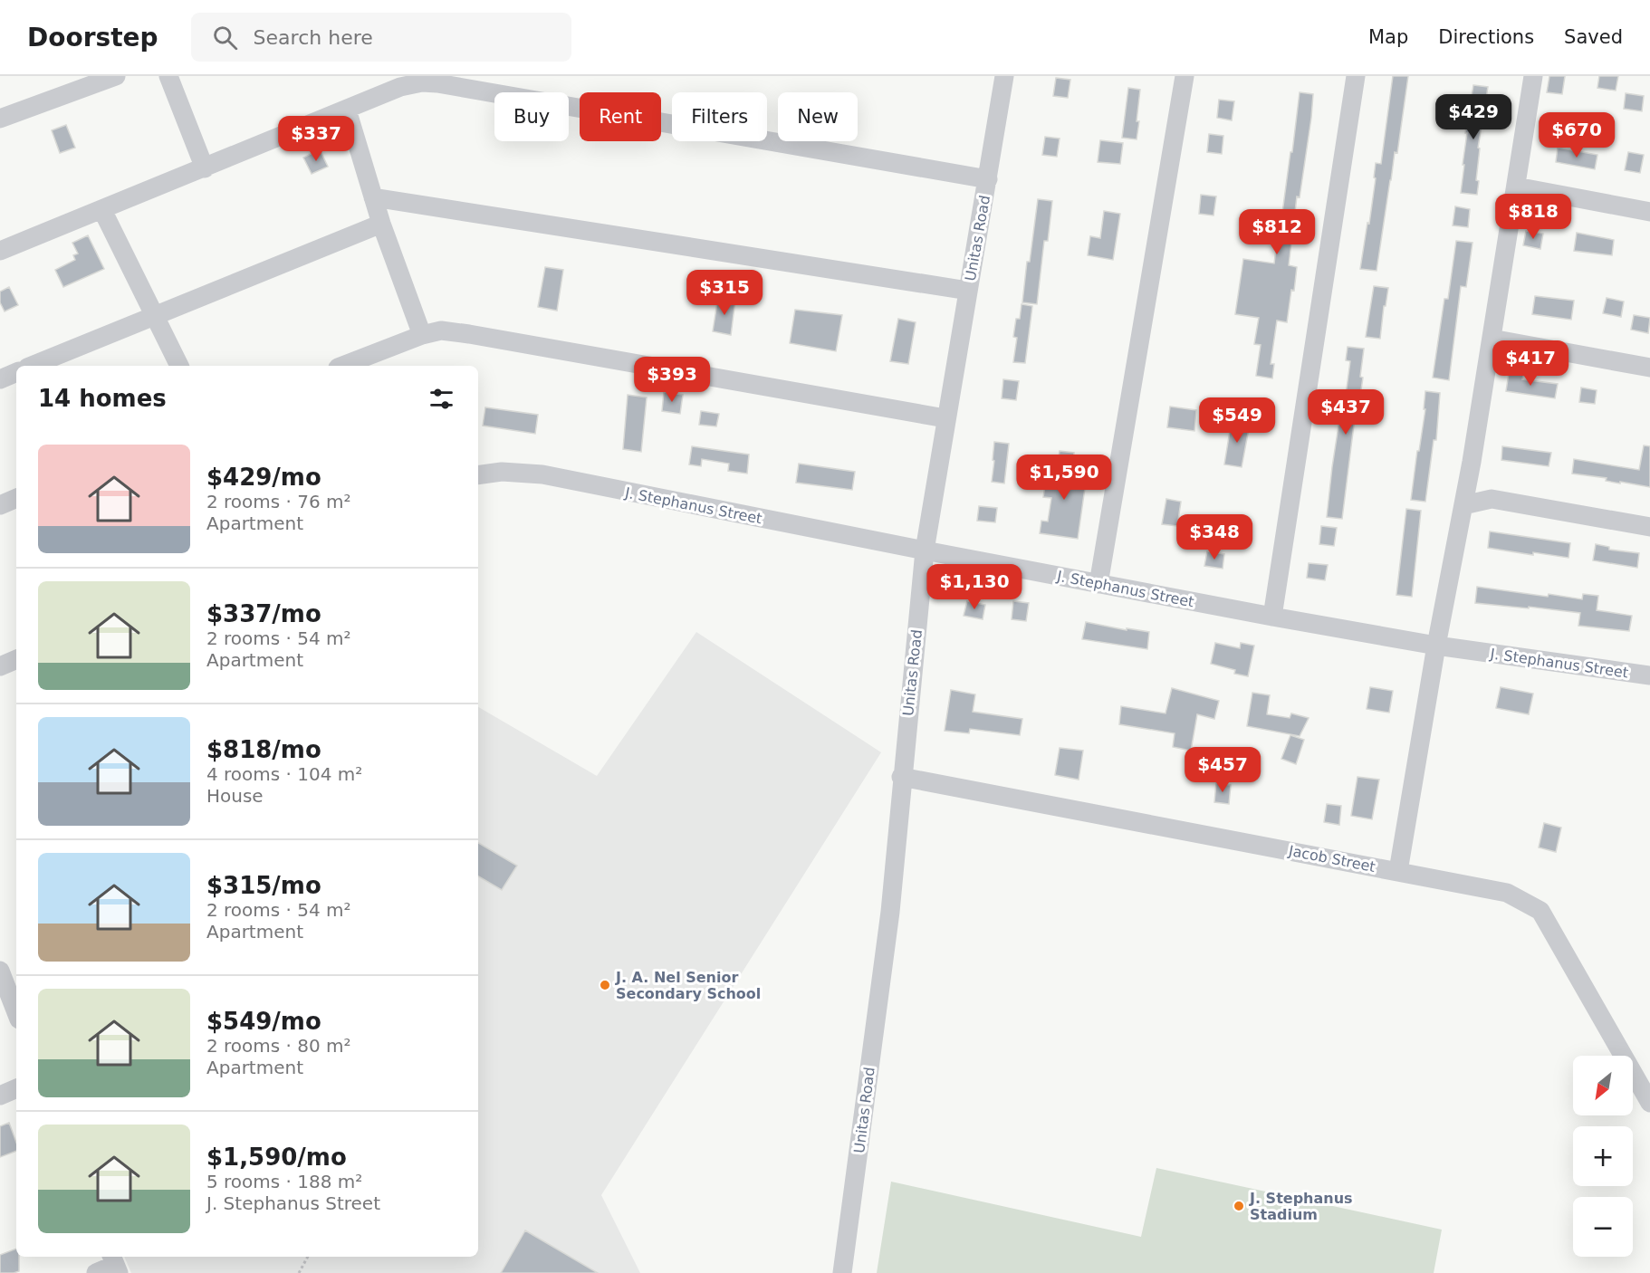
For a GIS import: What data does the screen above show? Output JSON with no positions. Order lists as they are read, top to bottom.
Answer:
{
  "streets": {
    "street": ["Unitas Road", "J. Stephanus Street", "Jacob Street"]
  },
  "crossings": [
    ["Unitas Road", "J. Stephanus Street"],
    ["Unitas Road", "Jacob Street"]
  ],
  "places": ["J. A. Nel Senior Secondary School", "J. Stephanus Stadium"],
  "north": "bottom left",
  "page": {
    "header": "Doorstep",
    "search": "Search here",
    "nav": ["Map", "Directions", "Saved"],
    "chip": [
      "Buy",
      "Rent",
      "Filters",
      "New"
    ],
    "price": [
      "$429",
      "$670",
      "$337",
      "$818",
      "$812",
      "$315",
      "$417",
      "$393",
      "$437",
      "$549",
      "$1,590",
      "$348",
      "$1,130",
      "$457"
    ],
    "heading": "14 homes",
    "list": [
      {
        "name": "$429/mo",
        "note": "2 rooms · 76 m² · Apartment"
      },
      {
        "name": "$337/mo",
        "note": "2 rooms · 54 m² · Apartment"
      },
      {
        "name": "$818/mo",
        "note": "4 rooms · 104 m² · House"
      },
      {
        "name": "$315/mo",
        "note": "2 rooms · 54 m² · Apartment"
      },
      {
        "name": "$549/mo",
        "note": "2 rooms · 80 m² · Apartment"
      },
      {
        "name": "$1,590/mo",
        "note": "5 rooms · 188 m² · J. Stephanus Street"
      }
    ],
    "map_buttons": ["+", "−"]
  }
}
